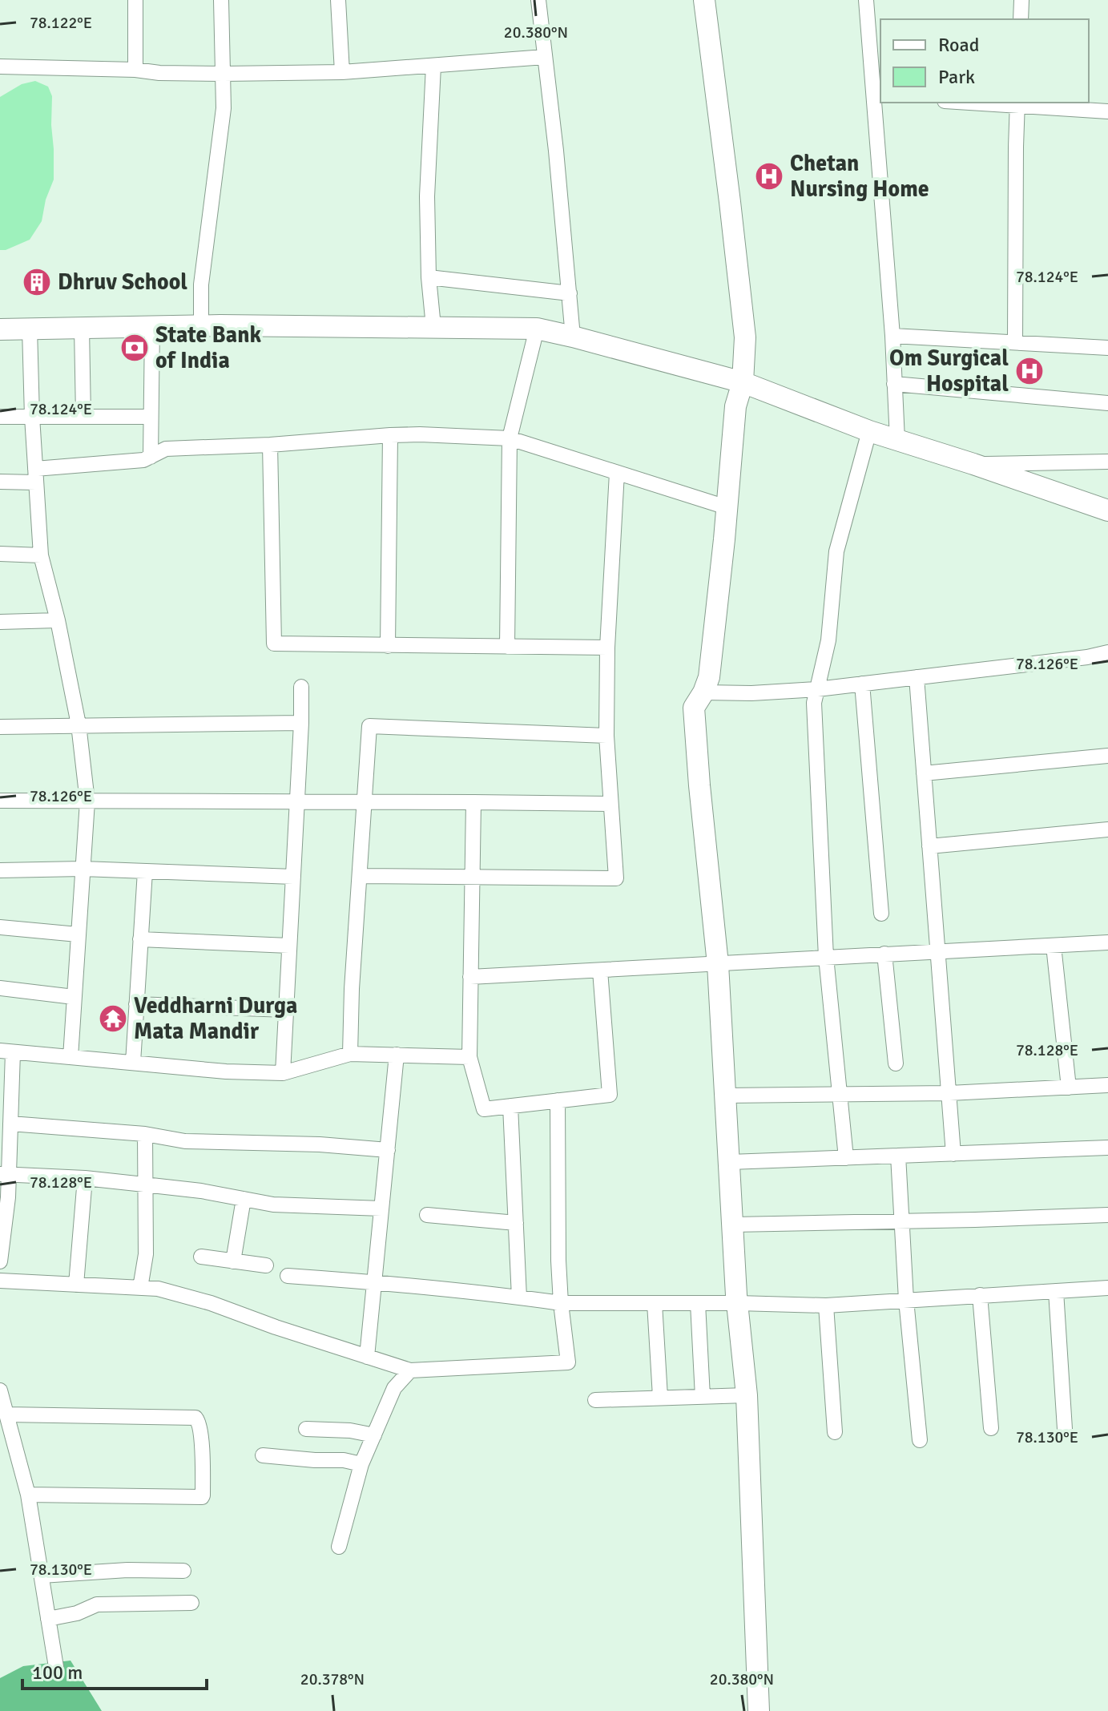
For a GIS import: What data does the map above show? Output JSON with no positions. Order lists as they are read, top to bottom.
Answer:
{
  "places": {
    "hospital": ["Chetan Nursing Home", "Om Surgical Hospital"],
    "building": ["Dhruv School"],
    "bank": ["State Bank of India"],
    "temple": ["Veddharni Durga Mata Mandir"]
  },
  "legend": ["Road", "Park"],
  "scale_bar": "100 m",
  "coordinates": [
    "78.122°E",
    "20.380°N",
    "78.124°E",
    "78.126°E",
    "78.128°E",
    "78.130°E",
    "20.378°N"
  ]
}
